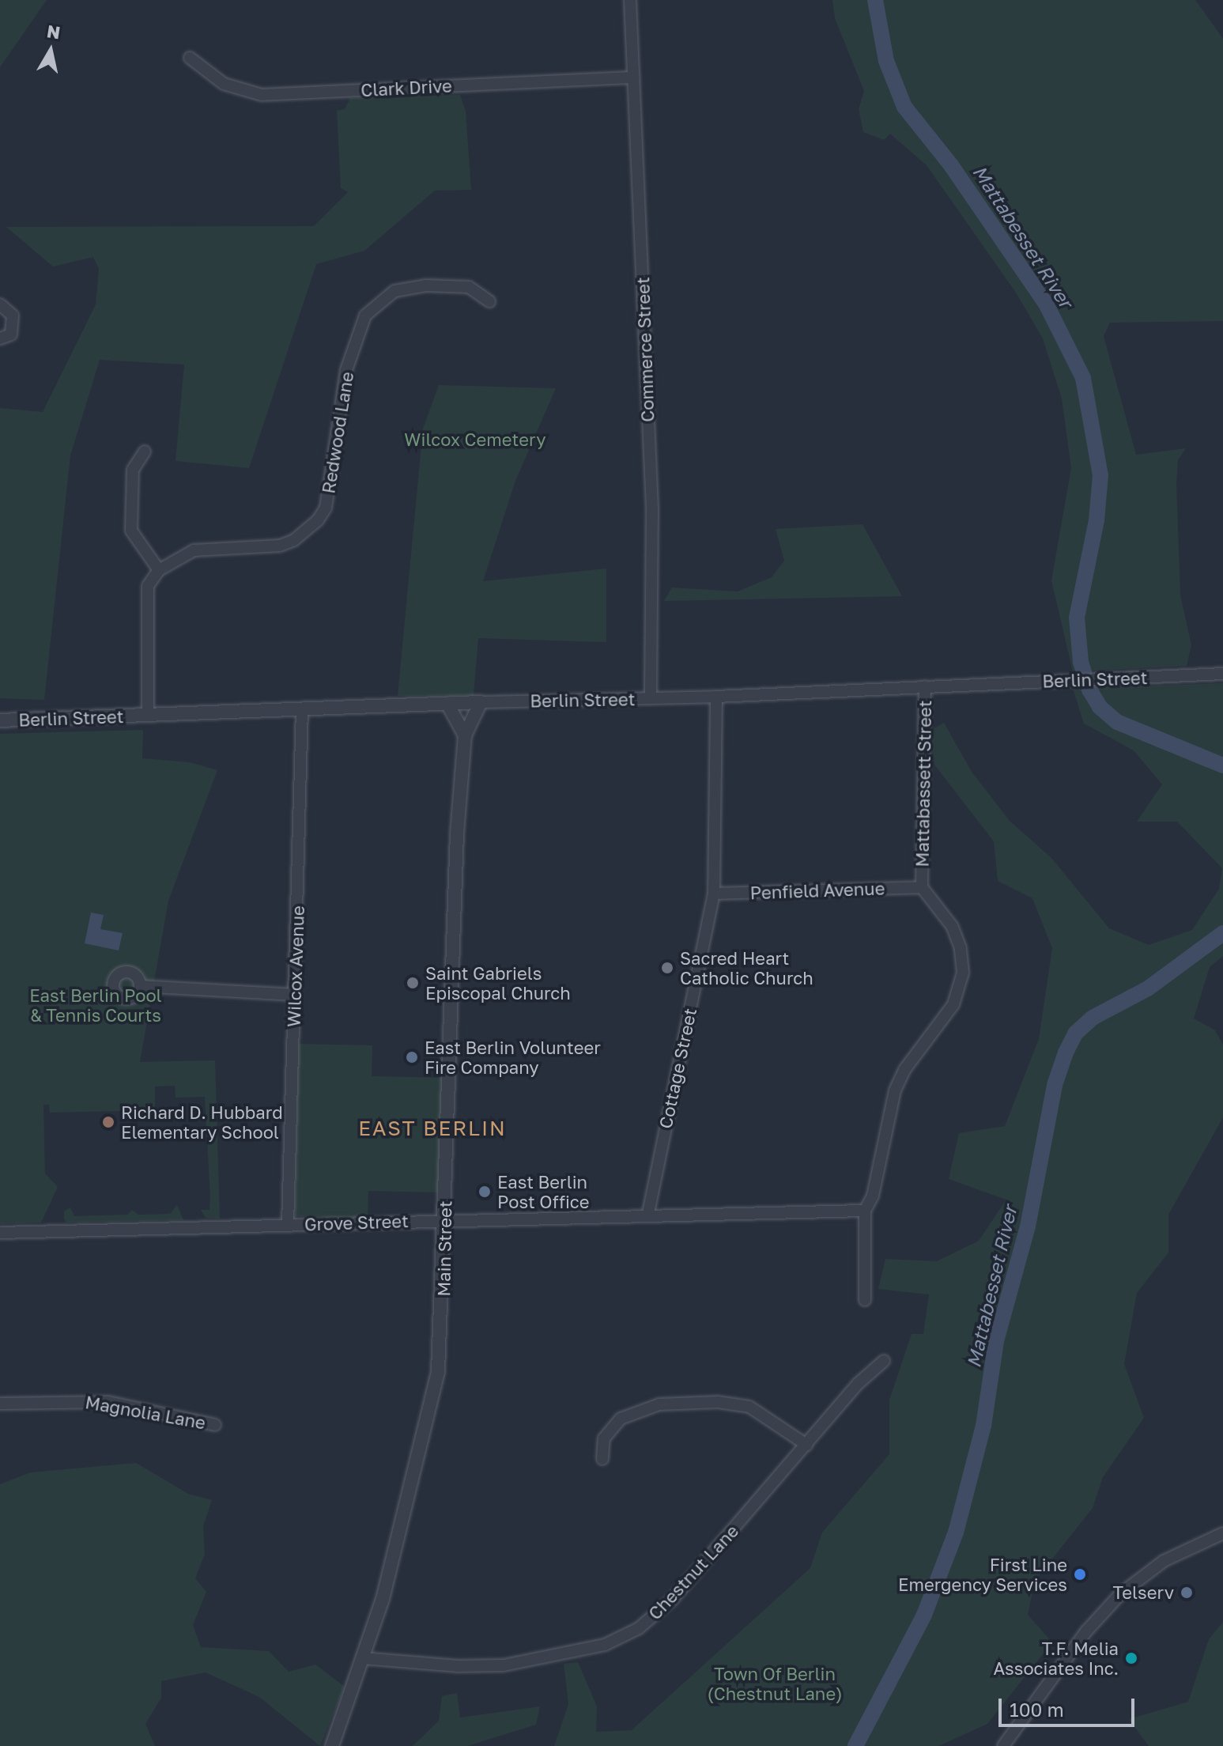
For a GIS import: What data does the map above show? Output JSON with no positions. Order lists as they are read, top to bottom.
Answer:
{
  "streets": {
    "street": [
      "Clark Drive",
      "Commerce Street",
      "Redwood Lane",
      "Berlin Street",
      "Mattabassett Street",
      "Penfield Avenue",
      "Wilcox Avenue",
      "Cottage Street",
      "Grove Street",
      "Main Street",
      "Magnolia Lane",
      "Chestnut Lane"
    ]
  },
  "crossings": [
    ["Clark Drive", "Commerce Street"],
    ["Commerce Street", "Berlin Street"],
    ["Berlin Street", "Mattabassett Street"],
    ["Berlin Street", "Wilcox Avenue"],
    ["Berlin Street", "Cottage Street"],
    ["Berlin Street", "Main Street"],
    ["Mattabassett Street", "Penfield Avenue"],
    ["Mattabassett Street", "Grove Street"],
    ["Penfield Avenue", "Cottage Street"],
    ["Wilcox Avenue", "Grove Street"],
    ["Cottage Street", "Grove Street"],
    ["Grove Street", "Main Street"],
    ["Main Street", "Chestnut Lane"]
  ],
  "districts": ["EAST BERLIN"],
  "water": ["Mattabesset River"],
  "parks": ["Wilcox Cemetery", "East Berlin Pool & Tennis Courts", "Town Of Berlin (Chestnut Lane)"],
  "places": [
    "Sacred Heart Catholic Church",
    "Saint Gabriels Episcopal Church",
    "East Berlin Volunteer Fire Company",
    "Richard D. Hubbard Elementary School",
    "East Berlin Post Office",
    "First Line Emergency Services",
    "Telserv",
    "T.F. Melia Associates Inc."
  ],
  "scale_bar": "100 m",
  "north": "top"
}
